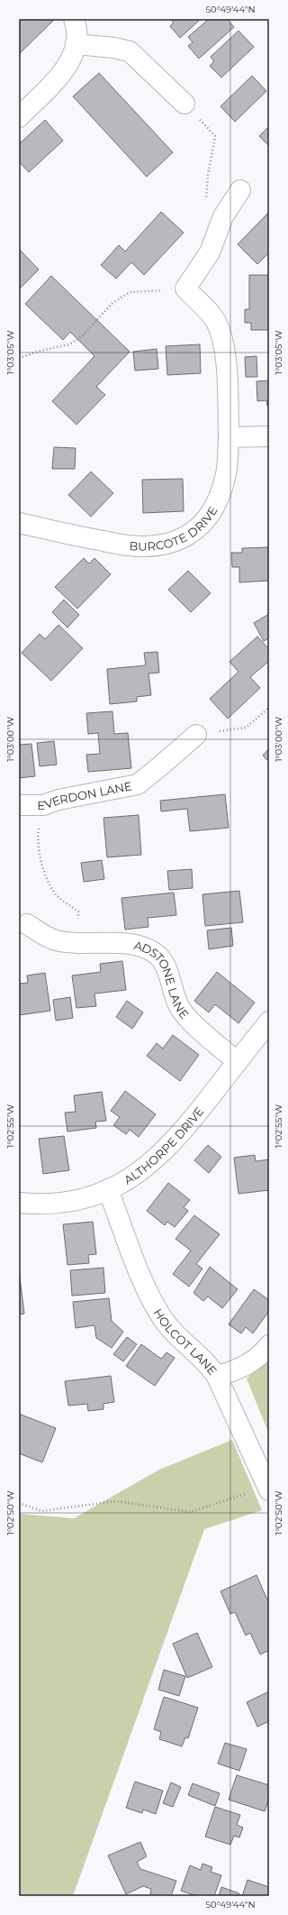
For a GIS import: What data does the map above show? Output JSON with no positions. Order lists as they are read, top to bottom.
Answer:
{
  "streets": {
    "street": [
      "BURCOTE DRIVE",
      "EVERDON LANE",
      "ADSTONE LANE",
      "ALTHORPE DRIVE",
      "HOLCOT LANE"
    ]
  },
  "crossings": [
    ["ADSTONE LANE", "ALTHORPE DRIVE"],
    ["ALTHORPE DRIVE", "HOLCOT LANE"]
  ],
  "coordinates": [
    "50°49'44\"N",
    "1°03'05\"W",
    "1°03'00\"W",
    "1°02'55\"W",
    "1°02'50\"W"
  ]
}
